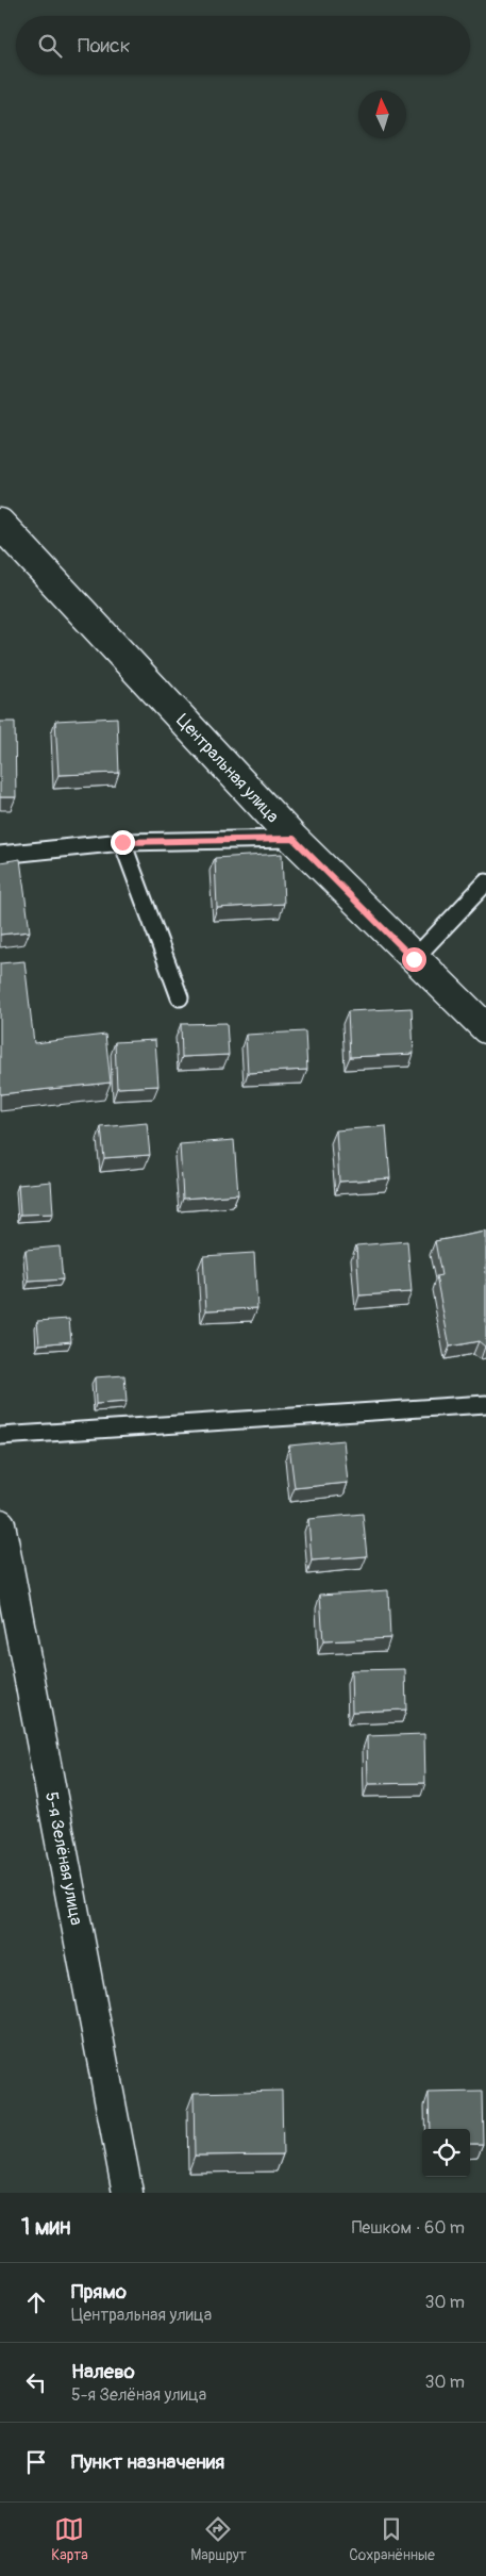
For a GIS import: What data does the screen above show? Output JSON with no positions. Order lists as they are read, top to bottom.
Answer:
{
  "streets": {
    "street": ["Центральная улица", "5-я Зелёная улица"]
  },
  "north": "top",
  "page": {
    "search": "Поиск",
    "heading": ["1 мин", "Пешком · 60 m"],
    "list": [
      ["Прямо", "Центральная улица", "30 m"],
      ["Налево", "5-я Зелёная улица", "30 m"],
      "Пункт назначения"
    ],
    "nav": ["Карта", "Маршрут", "Сохранённые"]
  }
}
